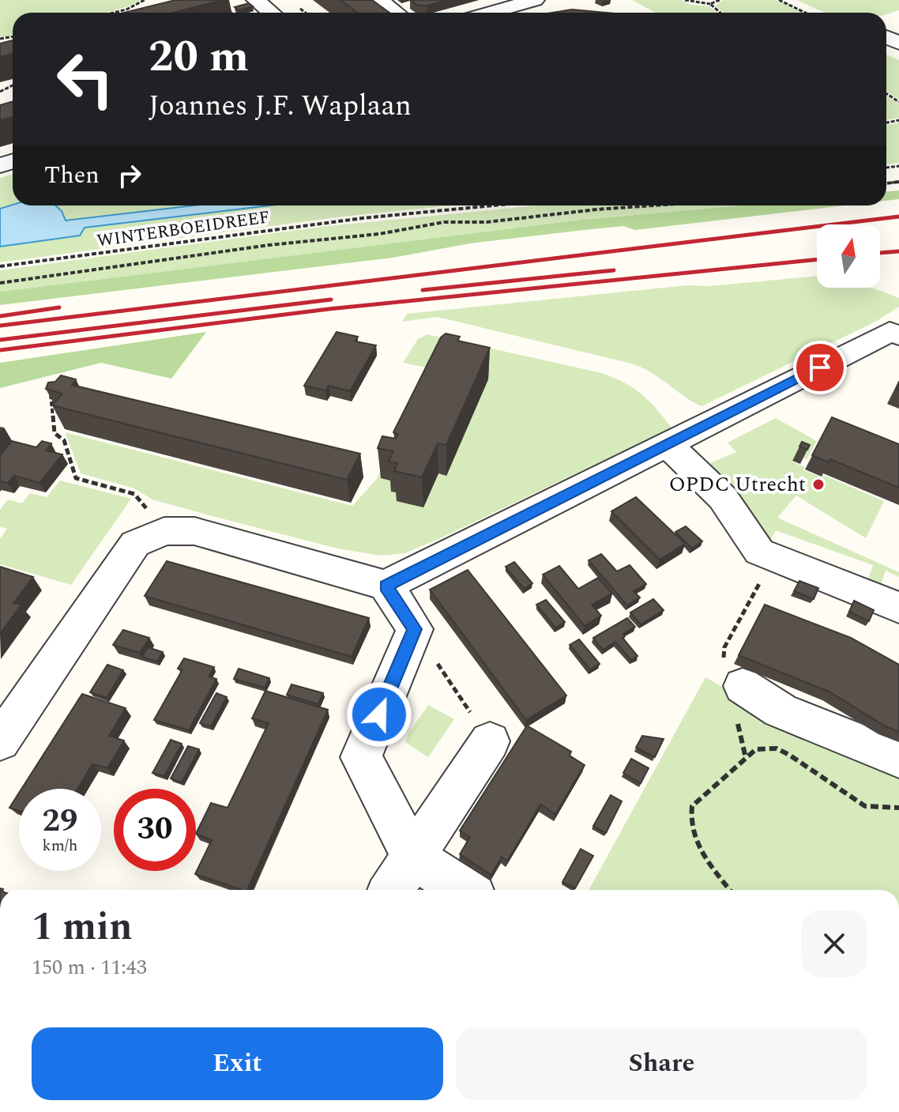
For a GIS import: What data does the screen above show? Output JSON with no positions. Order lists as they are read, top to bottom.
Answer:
{
  "streets": {
    "path": ["WINTERBOEIDREEF"]
  },
  "places": ["OPDC Utrecht"],
  "north": "top",
  "page": {
    "turn": ["20 m", "Joannes J.F. Waplaan"],
    "then": "Then",
    "speed": "29 km/h",
    "limit": "30",
    "heading": ["1 min", "150 m · 11:43"],
    "buttons": ["Exit", "Share"]
  }
}
